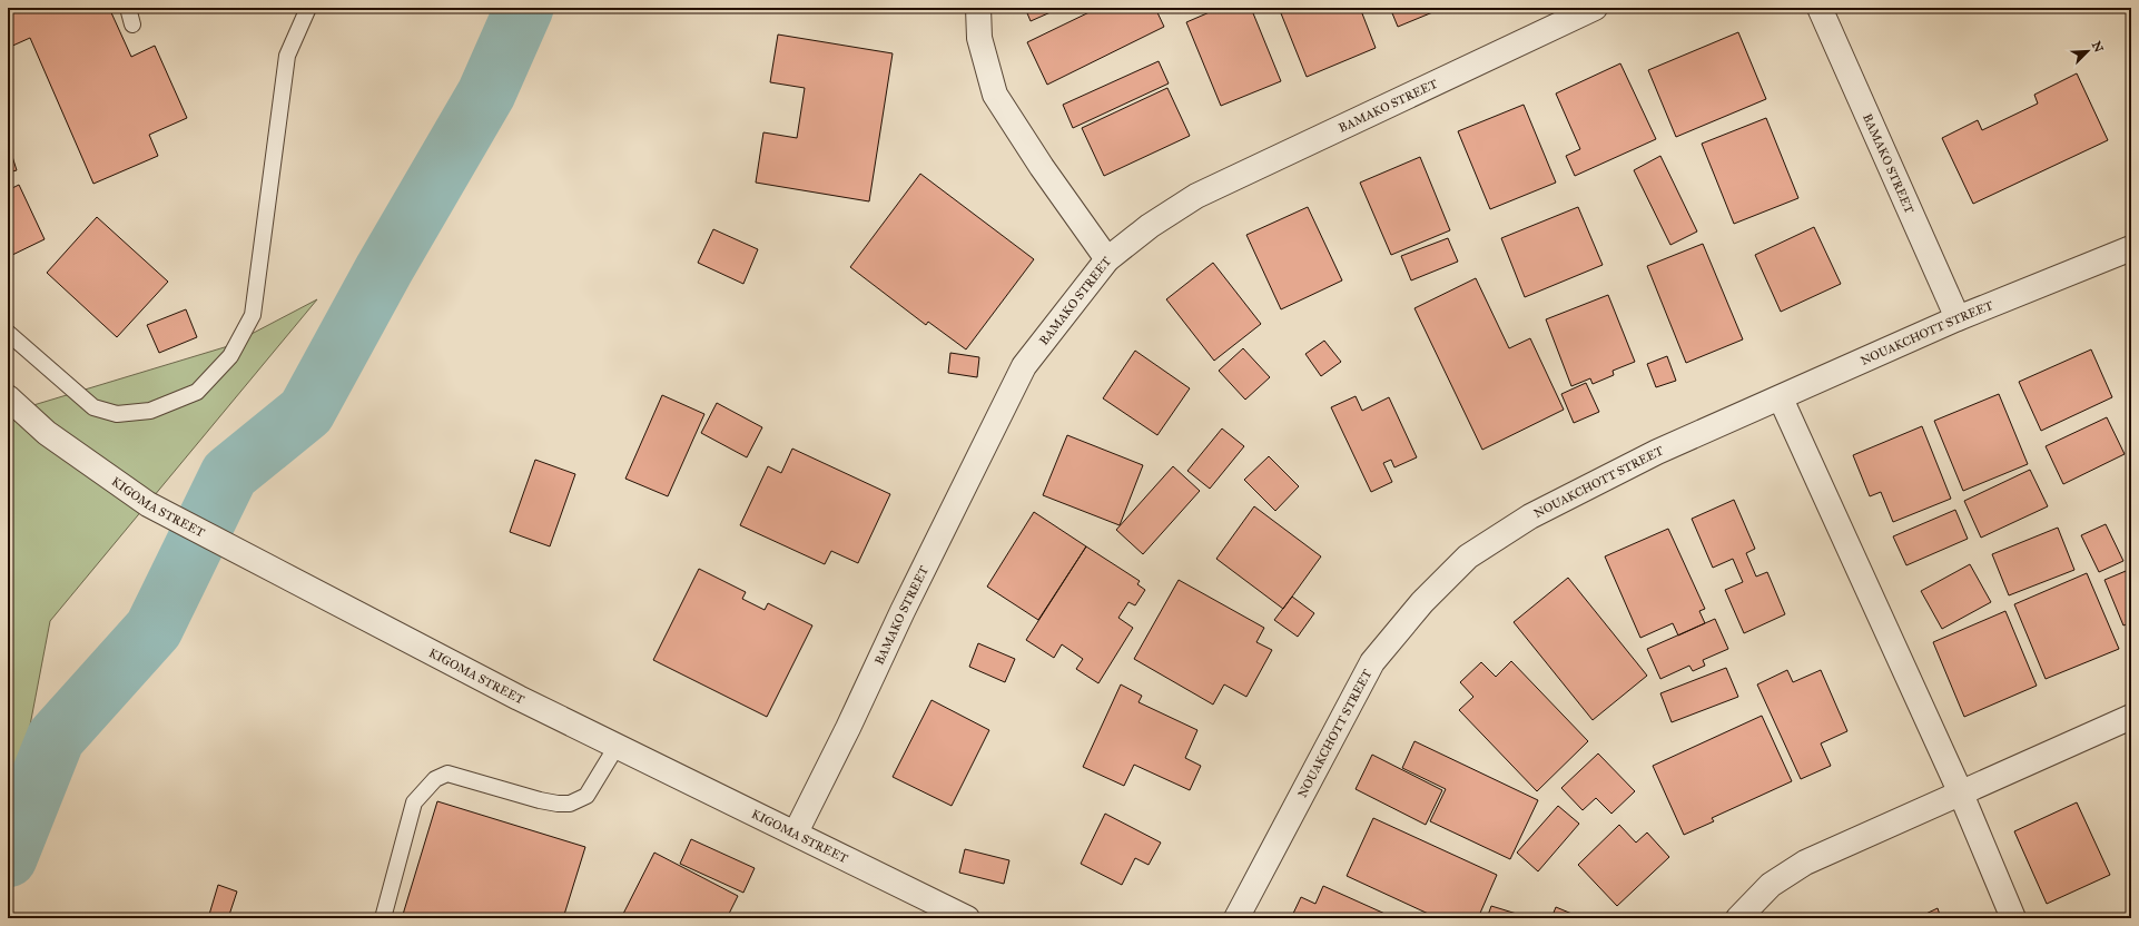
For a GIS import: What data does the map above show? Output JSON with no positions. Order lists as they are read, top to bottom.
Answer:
{
  "streets": {
    "street": ["BAMAKO STREET", "NOUAKCHOTT STREET", "KIGOMA STREET"]
  },
  "crossings": [
    ["BAMAKO STREET", "NOUAKCHOTT STREET"],
    ["BAMAKO STREET", "KIGOMA STREET"]
  ],
  "north": "top right"
}
